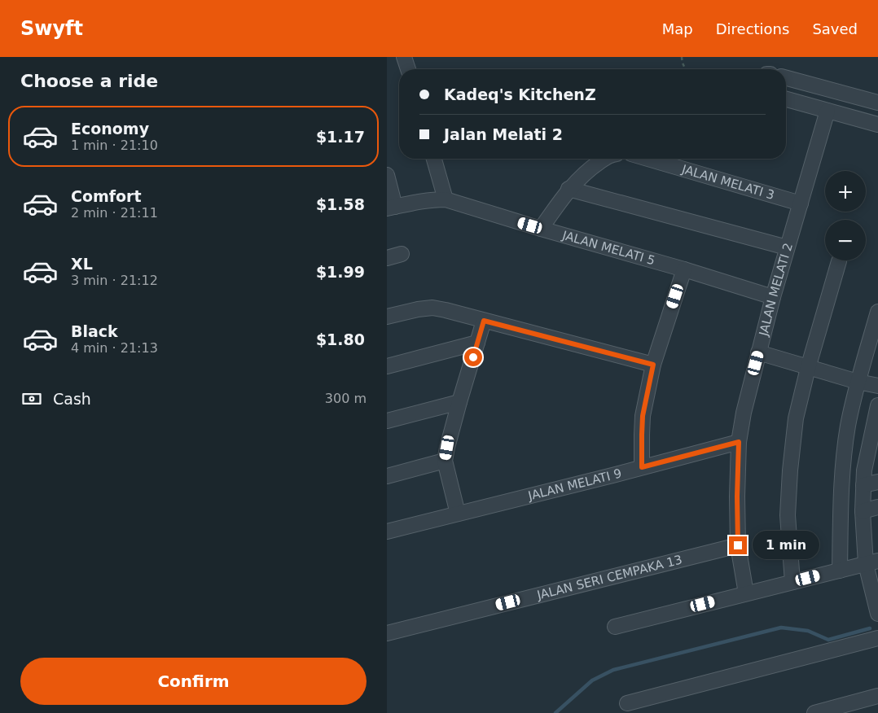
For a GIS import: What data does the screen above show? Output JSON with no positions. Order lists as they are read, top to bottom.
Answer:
{
  "streets": {
    "street": [
      "JALAN MELATI 3",
      "JALAN MELATI 5",
      "JALAN MELATI 2",
      "JALAN MELATI 9",
      "JALAN SERI CEMPAKA 13"
    ]
  },
  "crossings": [
    ["JALAN MELATI 3", "JALAN MELATI 2"],
    ["JALAN MELATI 5", "JALAN MELATI 2"],
    ["JALAN MELATI 2", "JALAN MELATI 9"],
    ["JALAN MELATI 2", "JALAN SERI CEMPAKA 13"]
  ],
  "page": {
    "header": "Swyft",
    "nav": ["Map", "Directions", "Saved"],
    "heading": "Choose a ride",
    "banner": ["Kadeq's KitchenZ", "Jalan Melati 2"],
    "list": [
      {
        "name": "Economy",
        "note": "1 min · 21:10",
        "value": "$1.17"
      },
      {
        "name": "Comfort",
        "note": "2 min · 21:11",
        "value": "$1.58"
      },
      {
        "name": "XL",
        "note": "3 min · 21:12",
        "value": "$1.99"
      },
      {
        "name": "Black",
        "note": "4 min · 21:13",
        "value": "$1.80"
      }
    ],
    "map_buttons": ["+", "−"],
    "pay": ["Cash", "300 m"],
    "bubble": "1 min",
    "buttons": "Confirm"
  }
}
